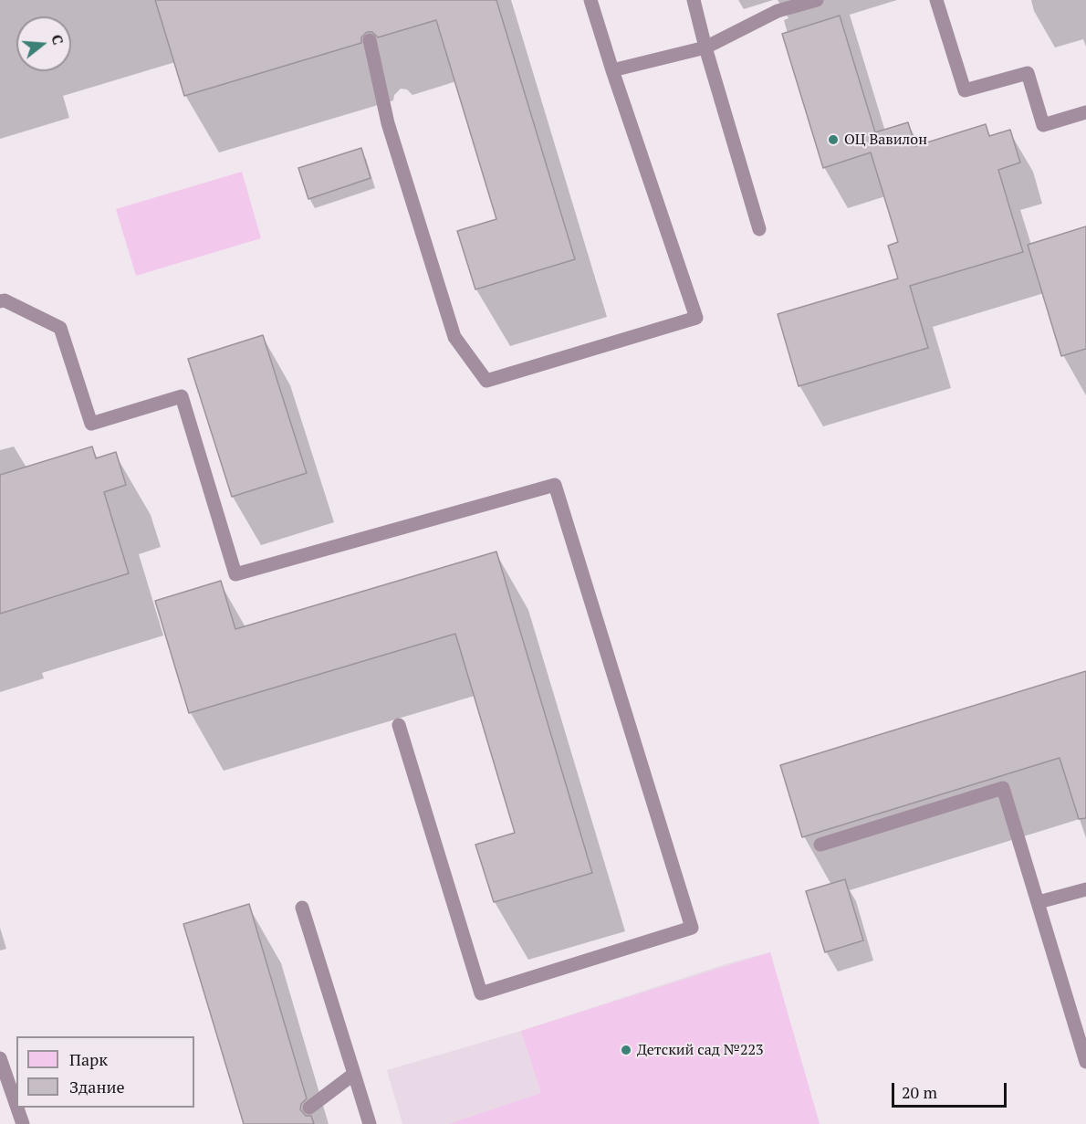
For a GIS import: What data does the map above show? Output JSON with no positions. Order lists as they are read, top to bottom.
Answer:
{
  "places": ["ОЦ Вавилон", "Детский сад №223"],
  "legend": ["Парк", "Здание"],
  "scale_bar": "20 m",
  "north": "right"
}
